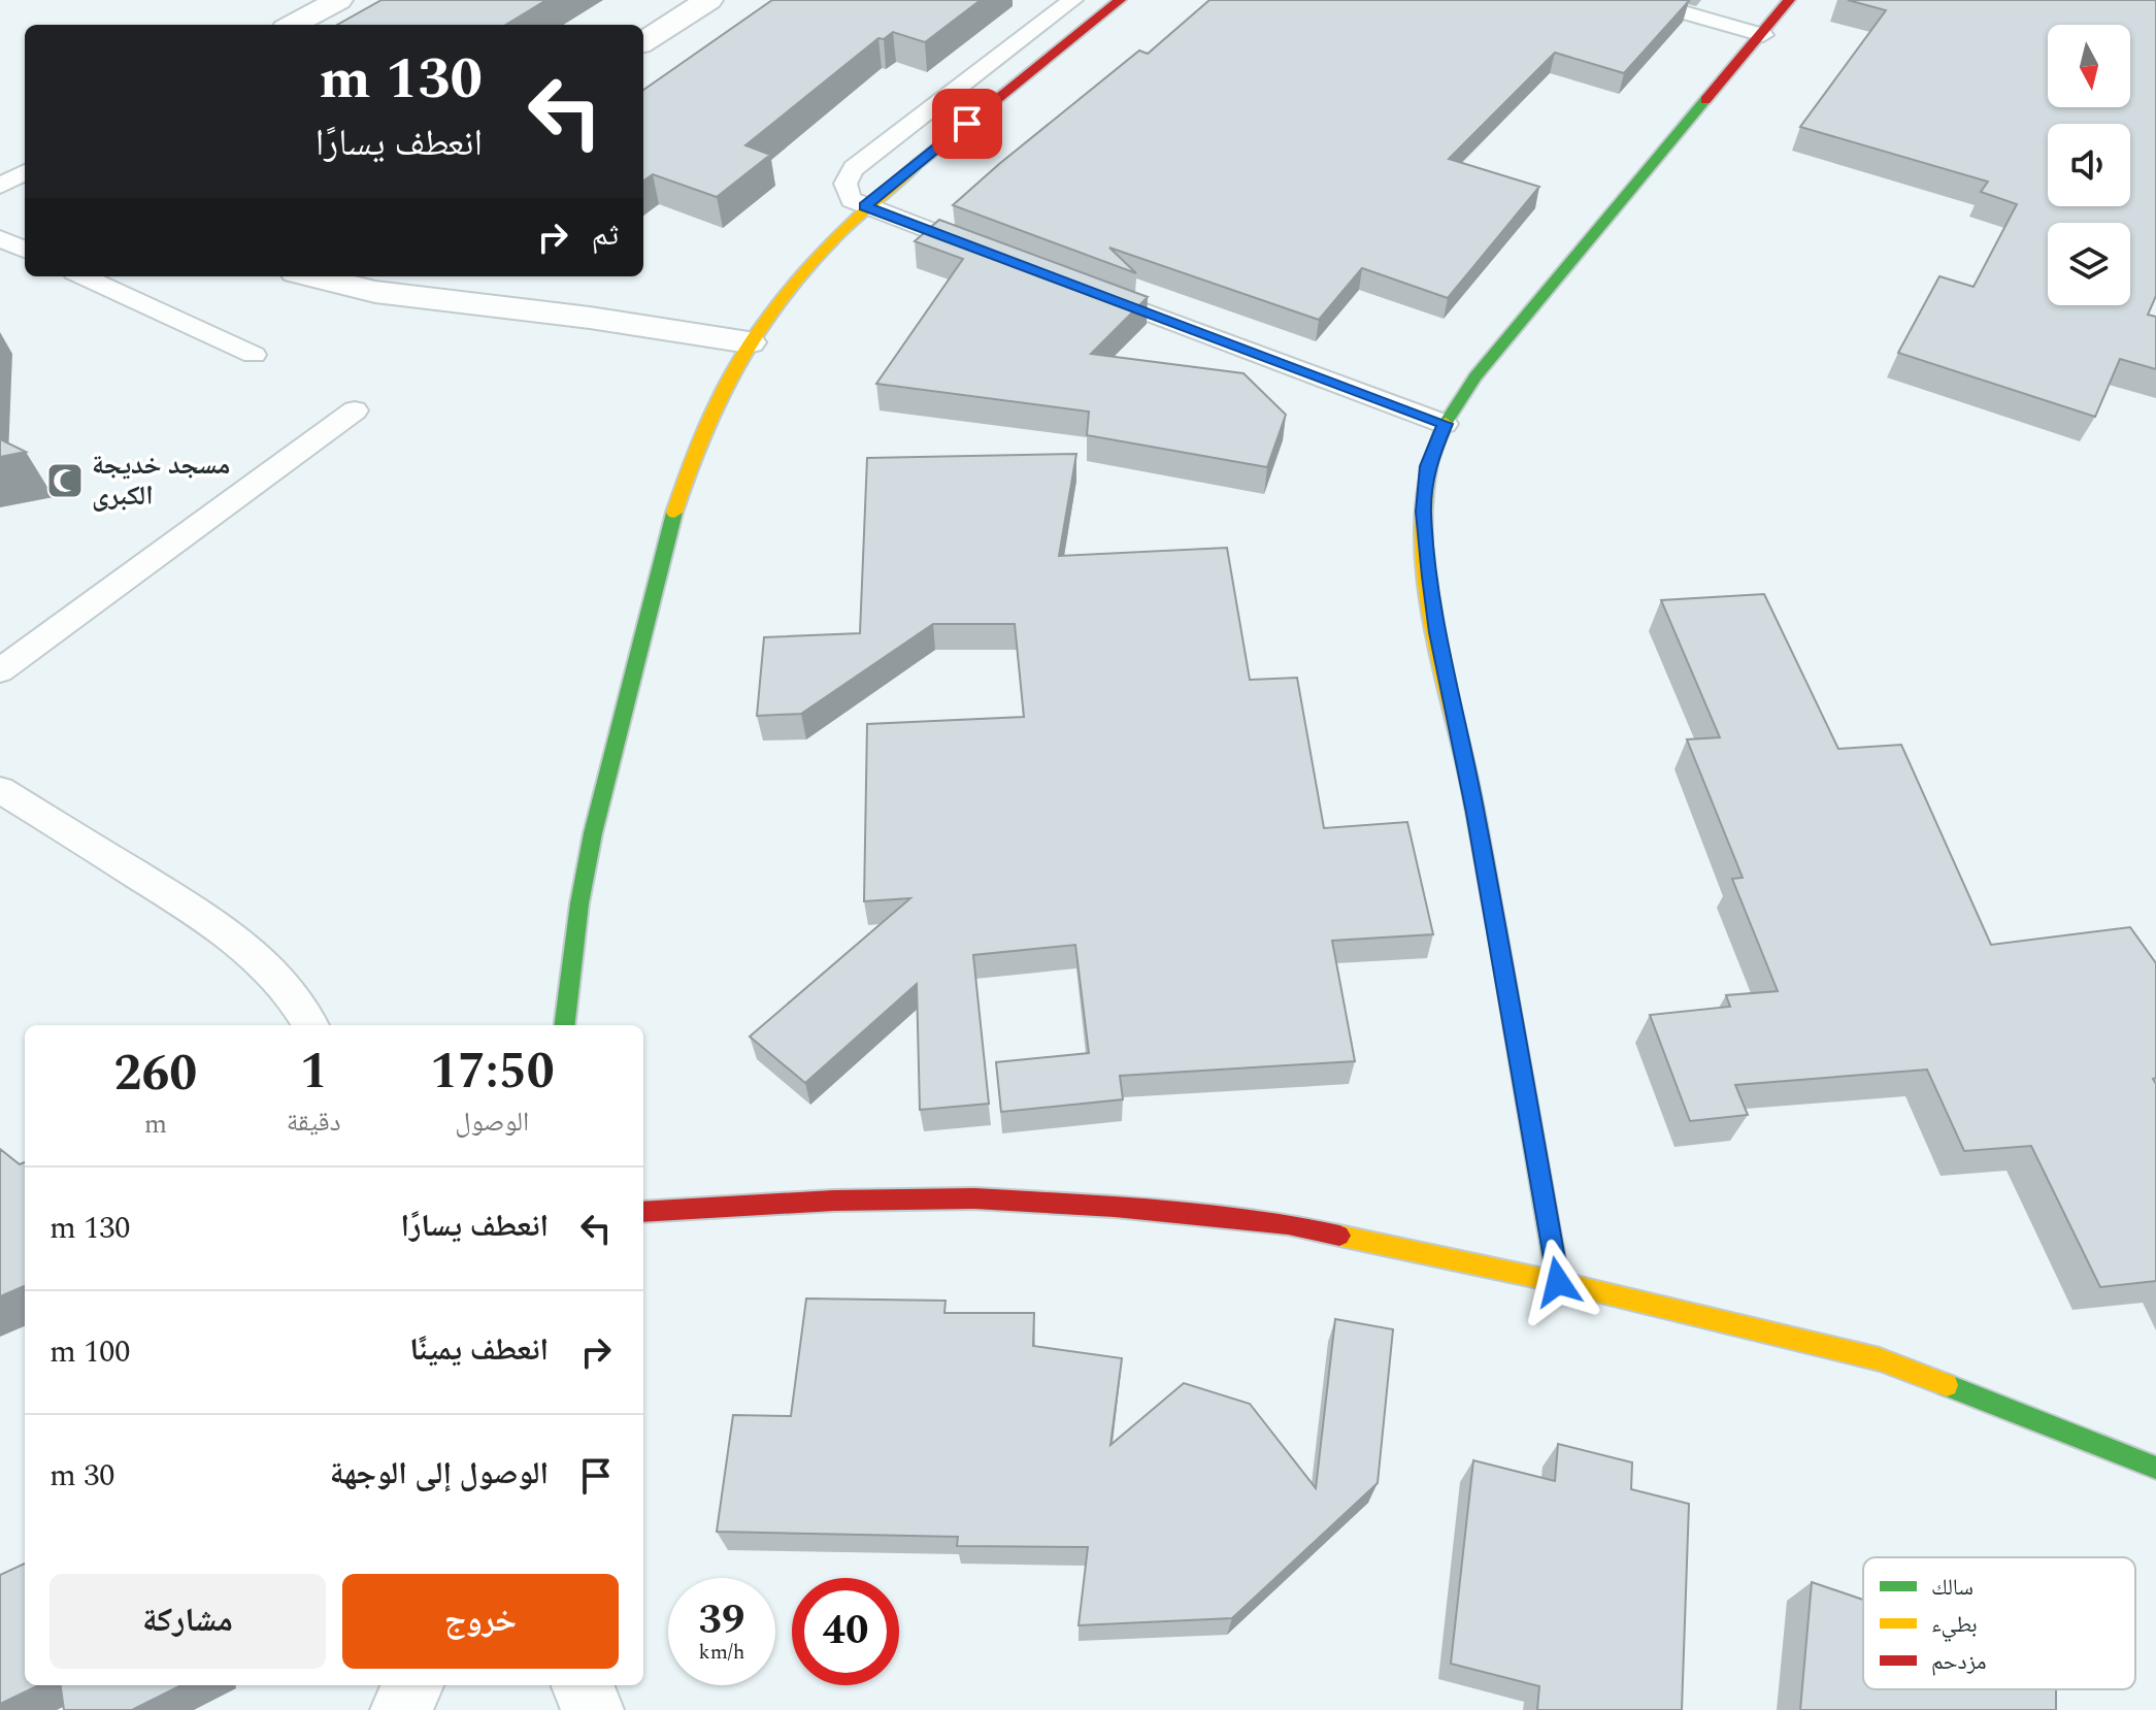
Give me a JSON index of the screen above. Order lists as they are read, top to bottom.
{
  "places": {
    "mosque": ["مسجد خديجة الكبرى"]
  },
  "legend": ["سالك", "بطيء", "مزدحم"],
  "north": "bottom",
  "page": {
    "turn": ["130 m", "انعطف يسارًا"],
    "then": "ثم",
    "eta": [
      "17:50",
      "الوصول",
      "1",
      "دقيقة",
      "260",
      "m"
    ],
    "list": [
      {
        "name": "انعطف يسارًا",
        "value": "130 m"
      },
      {
        "name": "انعطف يمينًا",
        "value": "100 m"
      },
      {
        "name": "الوصول إلى الوجهة",
        "value": "30 m"
      }
    ],
    "buttons": ["خروج", "مشاركة"],
    "speed": "39 km/h",
    "limit": "40"
  }
}
